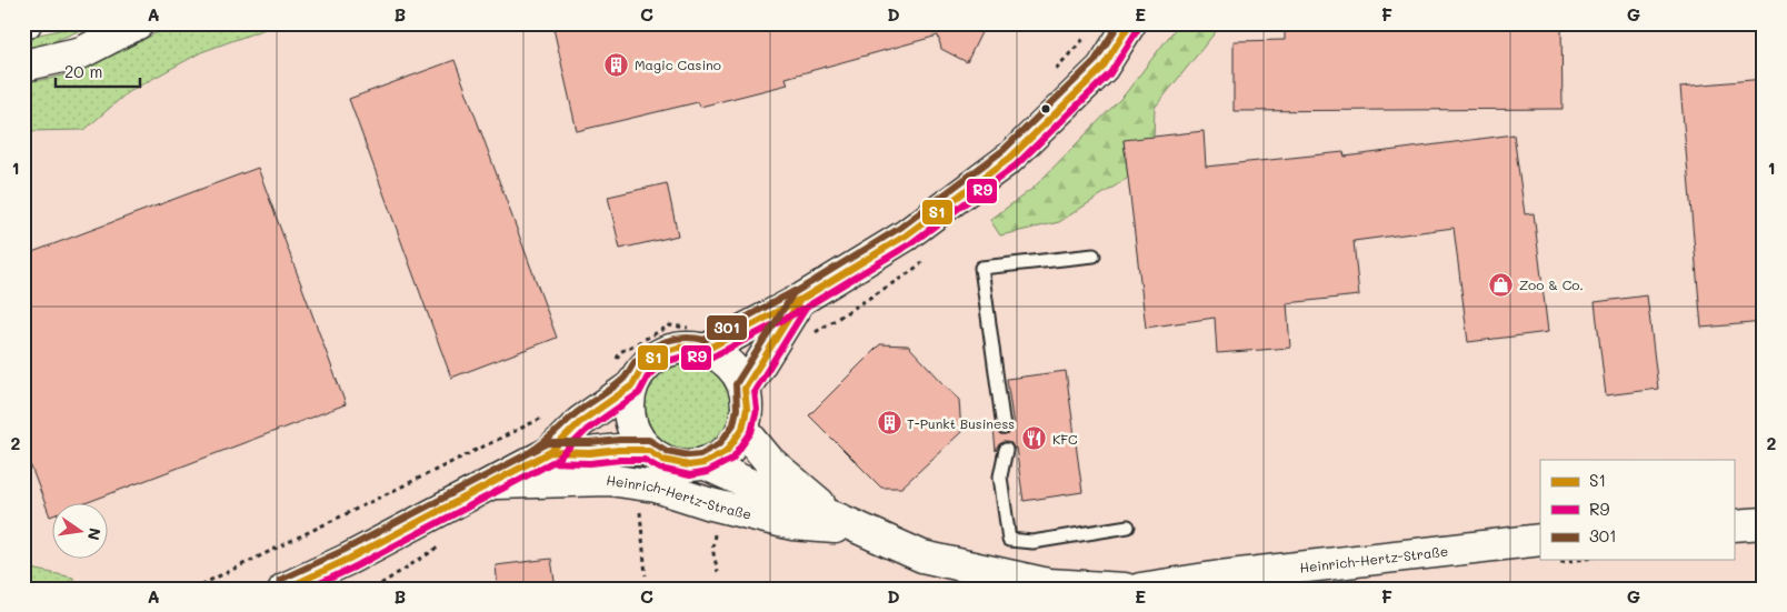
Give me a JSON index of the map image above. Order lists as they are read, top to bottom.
{
  "streets": {
    "street": ["Heinrich-Hertz-Straße"]
  },
  "places": {
    "building": ["Magic Casino", "T-Punkt Business"],
    "shop": ["Zoo & Co."],
    "restaurant": ["KFC"]
  },
  "lines": ["transit line S1", "transit line 301", "transit line R9"],
  "legend": ["S1", "R9", "301"],
  "scale_bar": "20 m",
  "north": "right",
  "grid": {
    "columns": [
      "A",
      "B",
      "C",
      "D",
      "E",
      "F",
      "G"
    ],
    "rows": ["1", "2"]
  }
}
